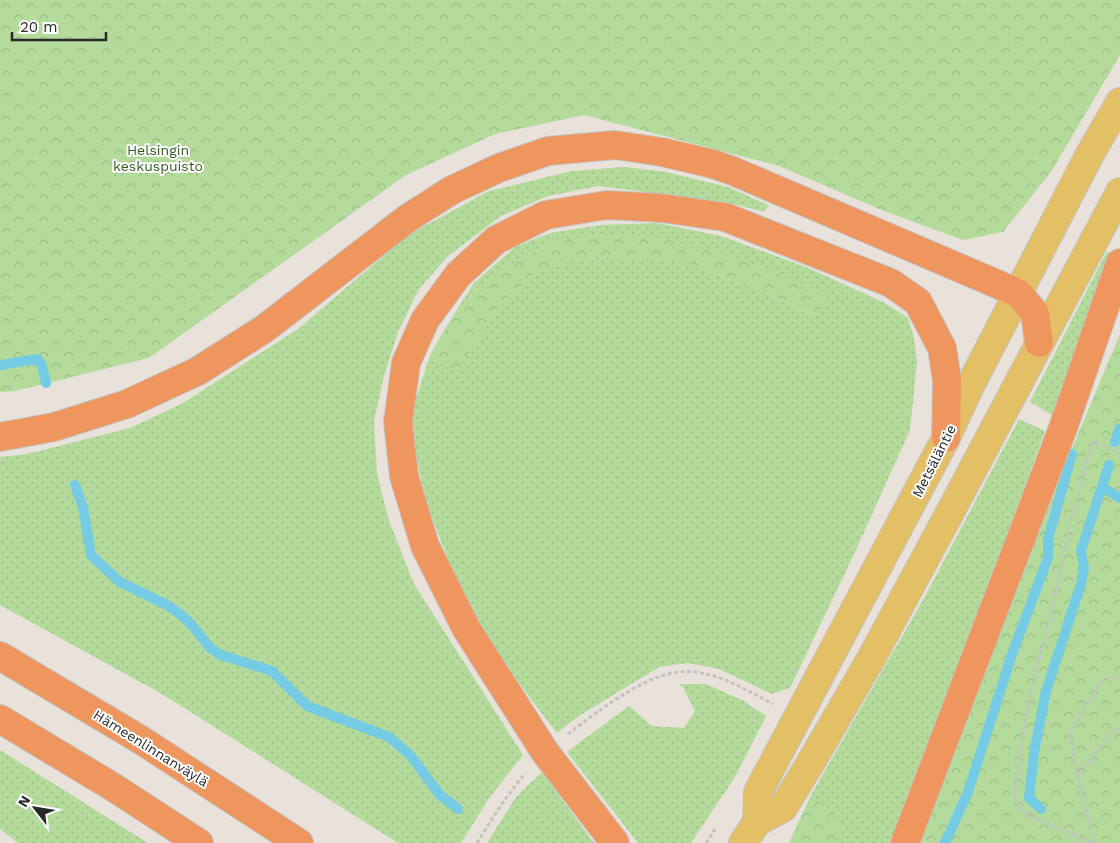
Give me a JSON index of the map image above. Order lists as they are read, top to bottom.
{
  "streets": {
    "highway": ["Hämeenlinnanväylä"],
    "main road": ["Metsäläntie"]
  },
  "parks": ["Helsingin keskuspuisto"],
  "scale_bar": "20 m",
  "north": "top left"
}
